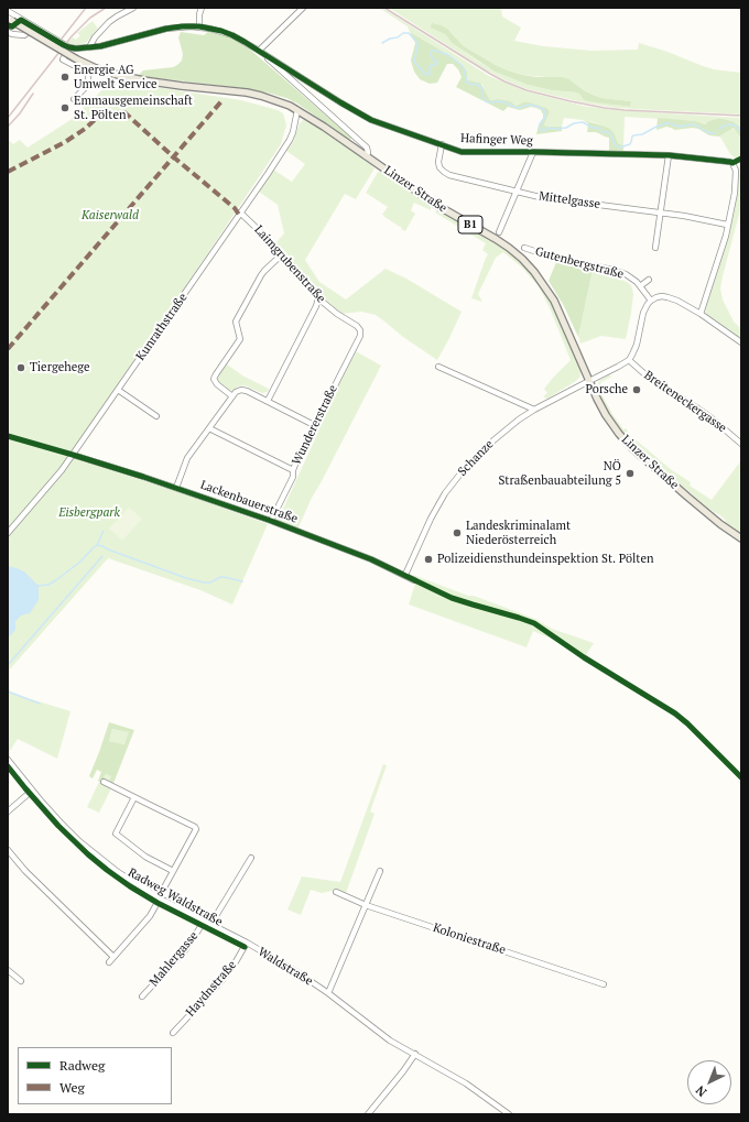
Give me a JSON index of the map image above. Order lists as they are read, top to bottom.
{
  "streets": {
    "main road": ["Linzer Straße", "B1"],
    "street": [
      "Hafinger Weg",
      "Mittelgasse",
      "Gutenbergstraße",
      "Laimgrubenstraße",
      "Kunrathstraße",
      "Breiteneckergasse",
      "Wundererstraße",
      "Schanze",
      "Lackenbauerstraße",
      "Koloniestraße",
      "Mahlergasse",
      "Waldstraße",
      "Haydnstraße"
    ],
    "cycle path": ["Radweg Waldstraße"]
  },
  "crossings": [
    ["Hafinger Weg", "Mittelgasse"],
    ["Linzer Straße", "Kunrathstraße"],
    ["Linzer Straße", "Schanze"],
    ["Laimgrubenstraße", "Kunrathstraße"],
    ["Laimgrubenstraße", "Wundererstraße"],
    ["Kunrathstraße", "Lackenbauerstraße"],
    ["Wundererstraße", "Lackenbauerstraße"],
    ["Schanze", "Lackenbauerstraße"],
    ["Mahlergasse", "Waldstraße"],
    ["Waldstraße", "Haydnstraße"]
  ],
  "parks": ["Kaiserwald", "Eisbergpark"],
  "places": [
    "Energie AG Umwelt Service",
    "Emmausgemeinschaft St. Pölten",
    "Tiergehege",
    "Porsche",
    "NÖ Straßenbauabteilung 5",
    "Landeskriminalamt Niederösterreich",
    "Polizeidiensthundeinspektion St. Pölten"
  ],
  "legend": ["Radweg", "Weg"],
  "north": "bottom left"
}
